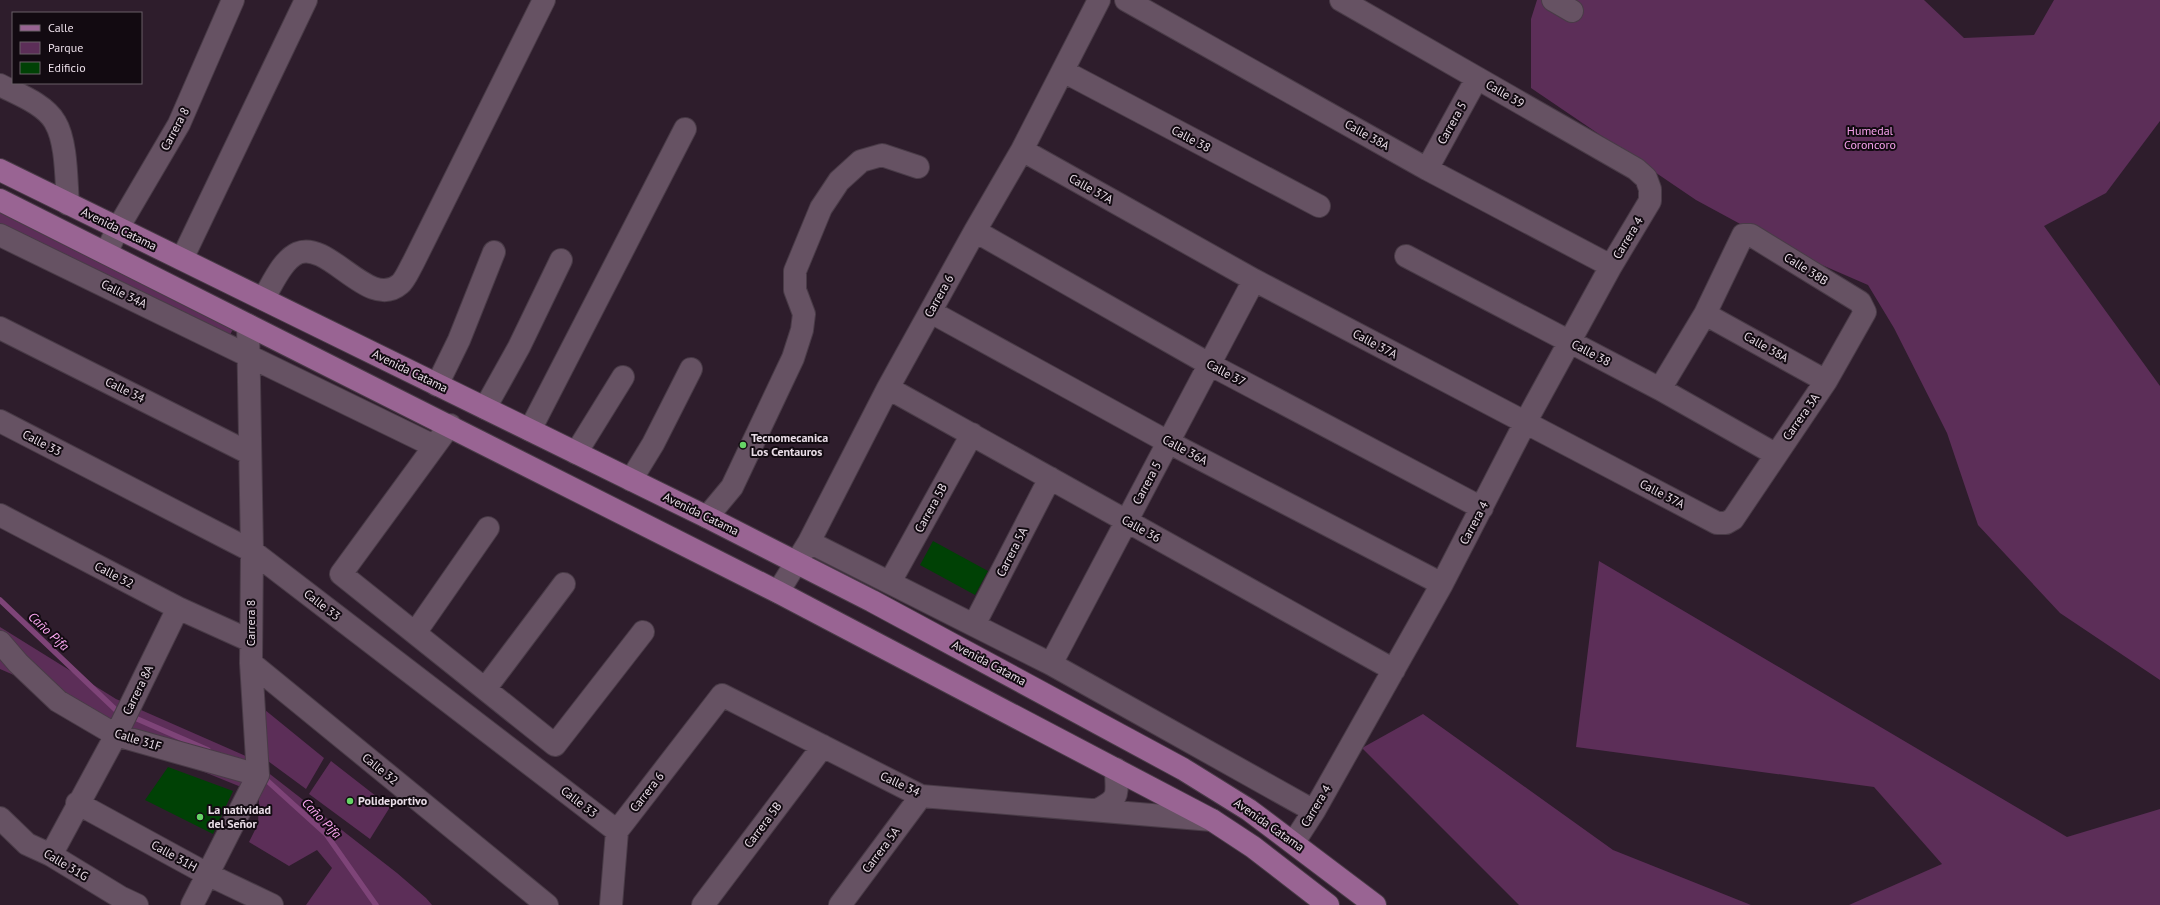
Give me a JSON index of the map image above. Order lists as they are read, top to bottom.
{
  "streets": {
    "main road": ["Avenida Catama"],
    "street": [
      "Calle 39",
      "Carrera 5",
      "Carrera 8",
      "Calle 38A",
      "Calle 38",
      "Calle 37A",
      "Carrera 4",
      "Calle 38B",
      "Calle 34A",
      "Carrera 6",
      "Calle 37",
      "Calle 34",
      "Carrera 3A",
      "Calle 33",
      "Calle 36A",
      "Carrera 5B",
      "Calle 36",
      "Carrera 5A",
      "Calle 32",
      "Carrera 8A",
      "Calle 31F",
      "Calle 31H",
      "Calle 31G"
    ]
  },
  "crossings": [
    ["Calle 39", "Carrera 5"],
    ["Calle 39", "Carrera 4"],
    ["Carrera 5", "Calle 38A"],
    ["Carrera 5", "Calle 37A"],
    ["Carrera 5", "Calle 37"],
    ["Carrera 5", "Calle 36A"],
    ["Carrera 5", "Calle 36"],
    ["Carrera 8", "Avenida Catama"],
    ["Carrera 8", "Calle 34A"],
    ["Carrera 8", "Calle 34"],
    ["Carrera 8", "Calle 33"],
    ["Carrera 8", "Calle 32"],
    ["Carrera 8", "Calle 31F"],
    ["Carrera 8", "Calle 31H"],
    ["Calle 38A", "Carrera 4"],
    ["Calle 38A", "Calle 38B"],
    ["Calle 38A", "Carrera 3A"],
    ["Calle 38", "Carrera 4"],
    ["Calle 38", "Carrera 6"],
    ["Calle 38", "Carrera 3A"],
    ["Calle 37A", "Carrera 4"],
    ["Calle 37A", "Carrera 6"],
    ["Calle 37A", "Carrera 3A"],
    ["Avenida Catama", "Carrera 4"],
    ["Avenida Catama", "Carrera 6"],
    ["Carrera 4", "Calle 37"],
    ["Carrera 4", "Calle 36A"],
    ["Carrera 4", "Calle 36"],
    ["Calle 38B", "Carrera 3A"],
    ["Carrera 6", "Calle 37"],
    ["Carrera 6", "Calle 34"],
    ["Carrera 6", "Calle 33"],
    ["Carrera 6", "Calle 36A"],
    ["Carrera 6", "Calle 36"],
    ["Calle 34", "Carrera 5B"],
    ["Calle 34", "Carrera 5A"],
    ["Carrera 5B", "Calle 36"],
    ["Calle 36", "Carrera 5A"],
    ["Calle 32", "Carrera 8A"],
    ["Carrera 8A", "Calle 31F"],
    ["Carrera 8A", "Calle 31H"],
    ["Carrera 8A", "Calle 31G"]
  ],
  "water": ["Caño Pifa"],
  "parks": ["Humedal Coroncoro"],
  "places": ["Tecnomecanica Los Centauros", "Polideportivo", "La natividad del Señor"],
  "legend": ["Calle", "Parque", "Edificio"]
}
